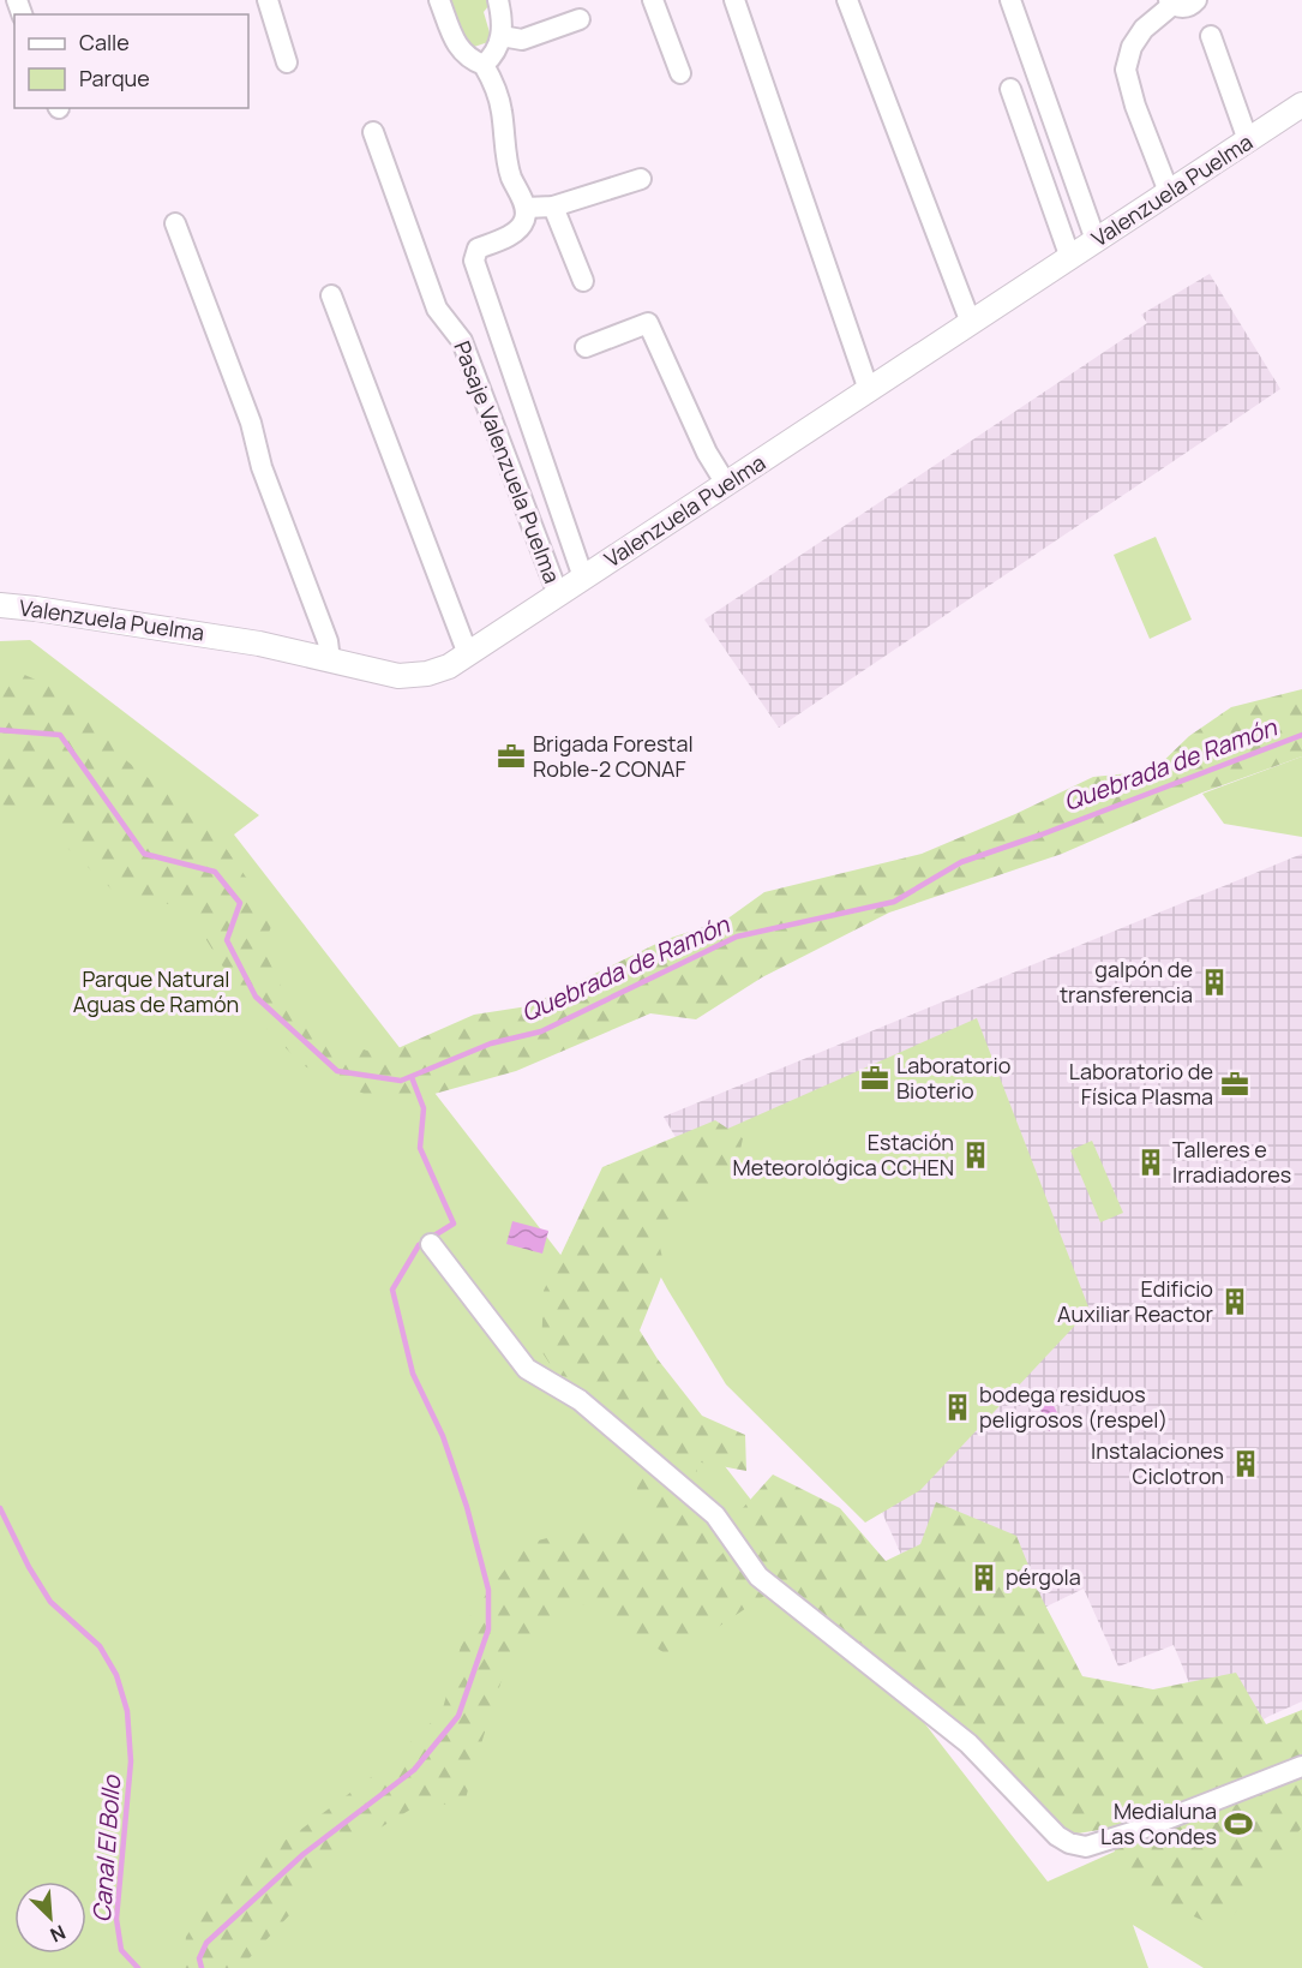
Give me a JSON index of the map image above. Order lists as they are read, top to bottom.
{
  "streets": {
    "street": ["Valenzuela Puelma", "Pasaje Valenzuela Puelma"]
  },
  "crossings": [
    ["Valenzuela Puelma", "Pasaje Valenzuela Puelma"]
  ],
  "water": ["Quebrada de Ramón", "Canal El Bollo"],
  "parks": ["Parque Natural Aguas de Ramón"],
  "places": {
    "office": ["Brigada Forestal Roble-2 CONAF", "Laboratorio Bioterio", "Laboratorio de Física Plasma"],
    "building": [
      "galpón de transferencia",
      "Estación Meteorológica CCHEN",
      "Talleres e Irradiadores",
      "Edificio Auxiliar Reactor",
      "bodega residuos peligrosos (respel)",
      "Instalaciones Ciclotron",
      "pérgola"
    ],
    "sports": ["Medialuna Las Condes"]
  },
  "legend": ["Calle", "Parque"],
  "north": "bottom right"
}
